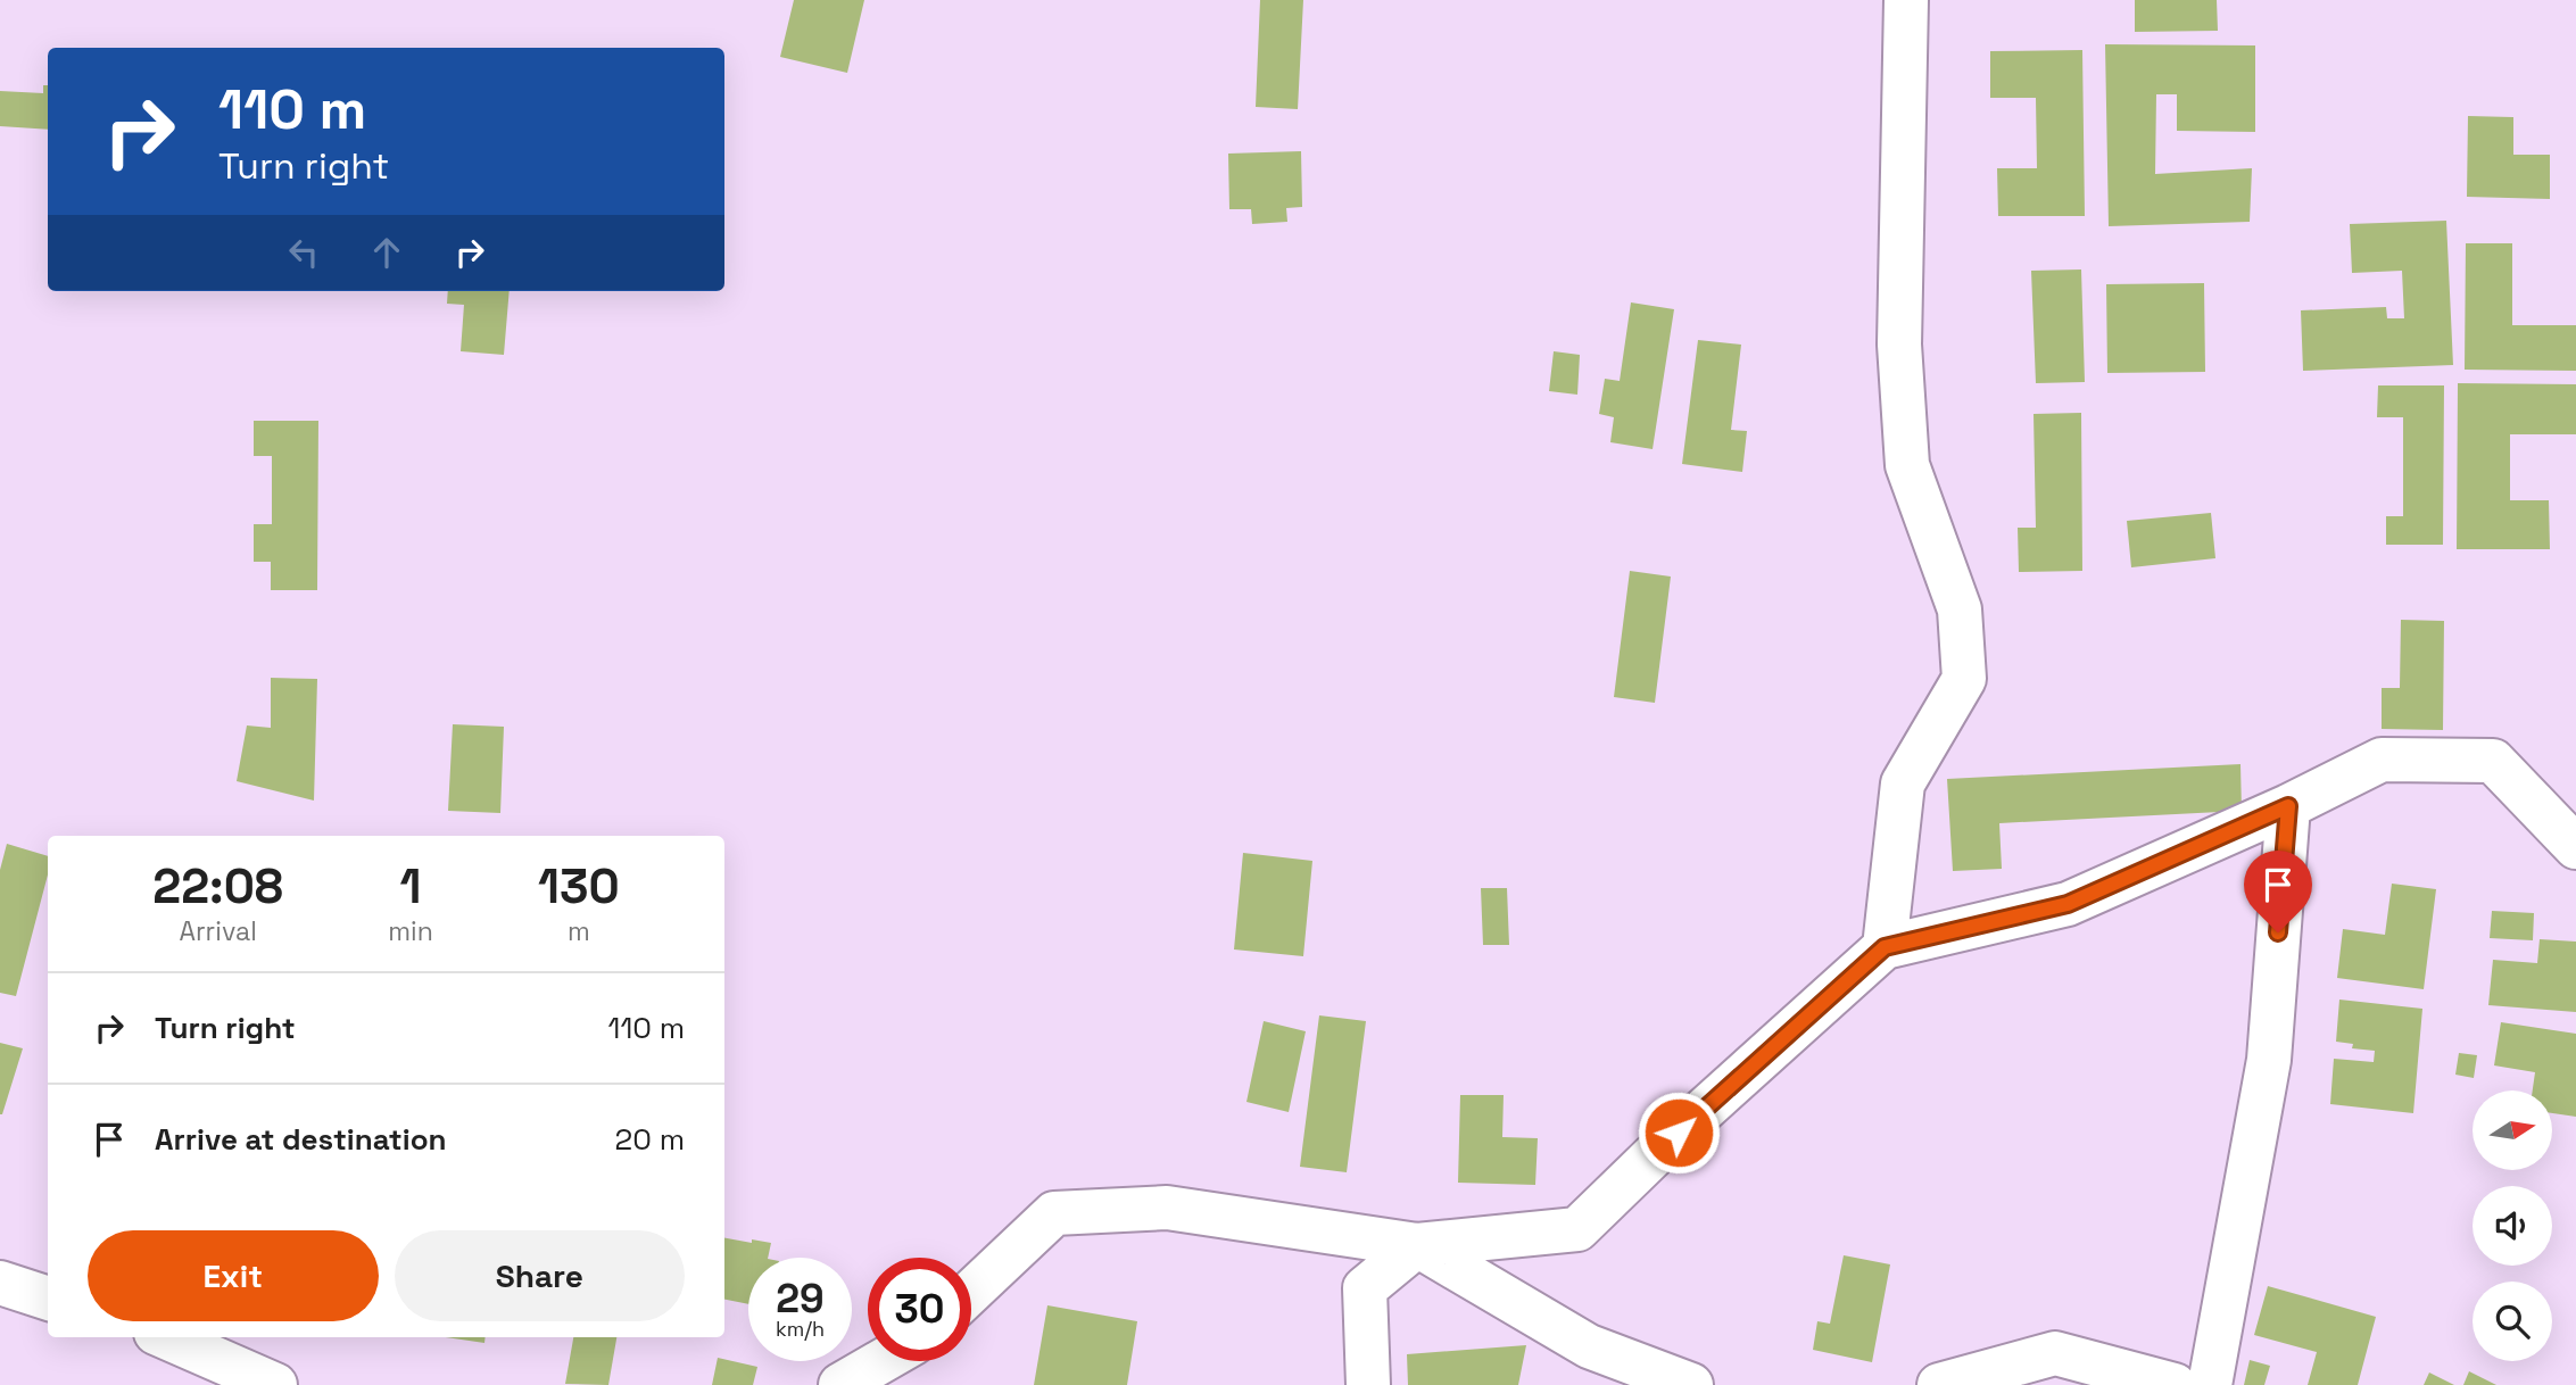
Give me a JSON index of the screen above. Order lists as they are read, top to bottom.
{
  "north": "right",
  "page": {
    "turn": ["110 m", "Turn right"],
    "eta": [
      "22:08",
      "Arrival",
      "1",
      "min",
      "130",
      "m"
    ],
    "list": [
      {
        "name": "Turn right",
        "value": "110 m"
      },
      {
        "name": "Arrive at destination",
        "value": "20 m"
      }
    ],
    "buttons": ["Exit", "Share"],
    "speed": "29 km/h",
    "limit": "30"
  }
}
